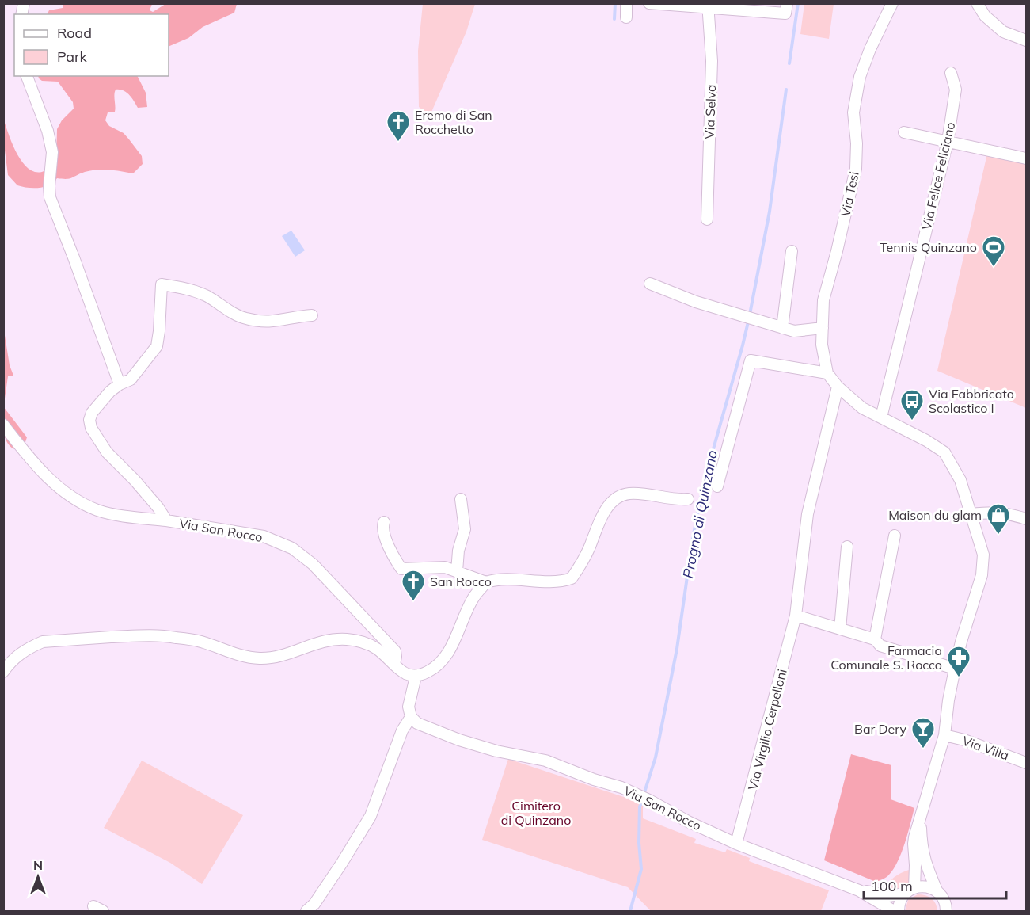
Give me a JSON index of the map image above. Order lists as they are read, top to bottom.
{
  "streets": {
    "street": [
      "Via Selva",
      "Via Felice Feliciano",
      "Via Tesi",
      "Via San Rocco",
      "Via Virgilio Cerpelloni",
      "Via Villa"
    ]
  },
  "crossings": [
    ["Via Felice Feliciano", "Via Tesi"],
    ["Via Tesi", "Via San Rocco"],
    ["Via Tesi", "Via Virgilio Cerpelloni"],
    ["Via Tesi", "Via Villa"],
    ["Via San Rocco", "Via Virgilio Cerpelloni"]
  ],
  "water": ["Progno di Quinzano"],
  "parks": ["Cimitero di Quinzano"],
  "places": {
    "church": ["Eremo di San Rocchetto", "San Rocco"],
    "sports": ["Tennis Quinzano"],
    "bus stop": ["Via Fabbricato Scolastico I"],
    "shop": ["Maison du glam"],
    "pharmacy": ["Farmacia Comunale S. Rocco"],
    "bar": ["Bar Dery"]
  },
  "legend": ["Road", "Park"],
  "scale_bar": "100 m",
  "north": "top"
}
